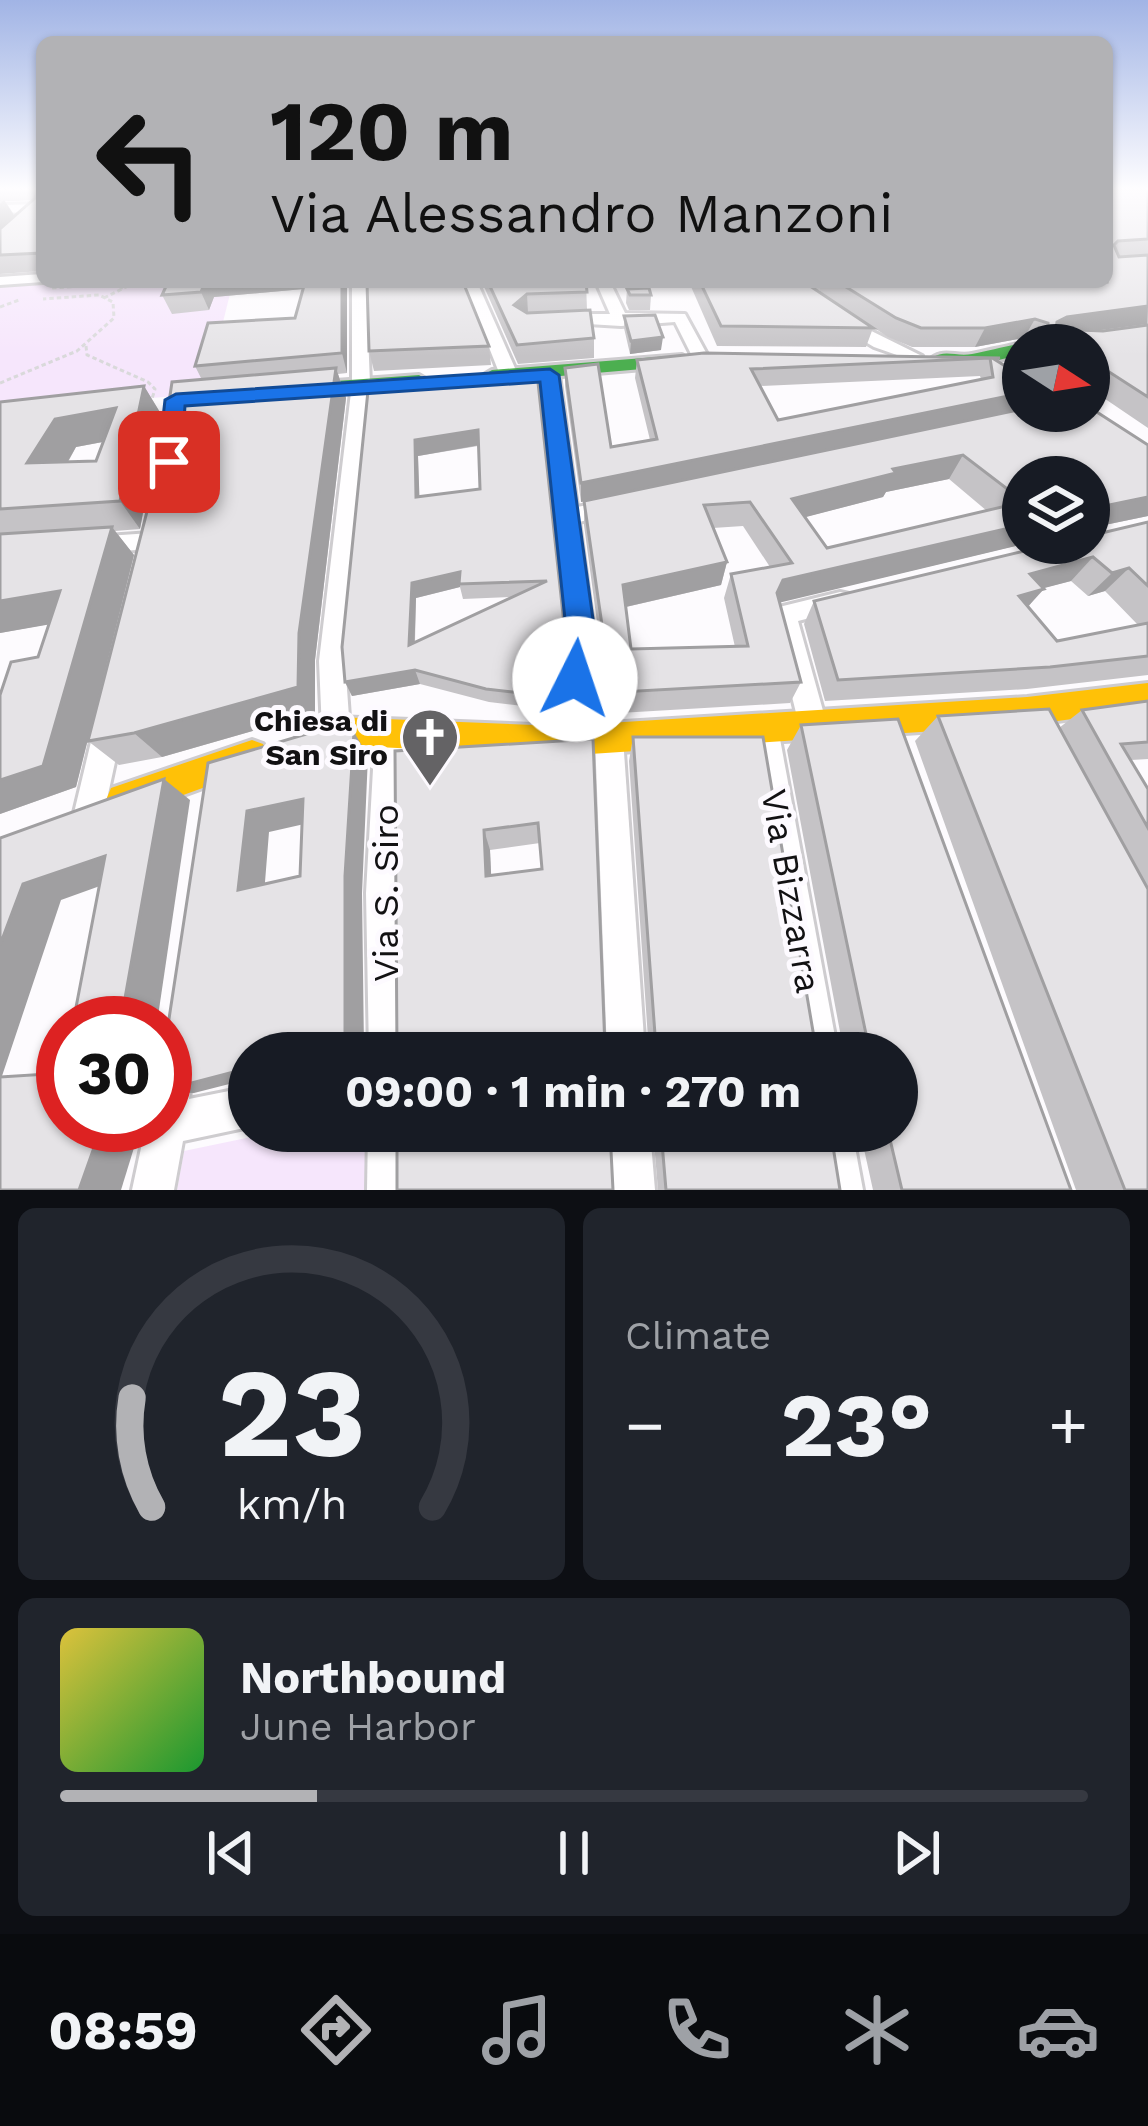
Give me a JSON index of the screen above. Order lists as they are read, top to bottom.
{
  "streets": {
    "street": ["Via Bizzarra", "Via S. Siro"]
  },
  "places": {
    "church": ["Chiesa di San Siro"]
  },
  "north": "right",
  "page": {
    "turn": ["120 m", "Via Alessandro Manzoni"],
    "limit": "30",
    "trip": "09:00 · 1 min · 270 m",
    "tile": "Climate",
    "heat": ["−", "23°", "+"],
    "song": ["Northbound", "June Harbor"],
    "tabs": "08:59",
    "gauge": ["23", "km/h"]
  }
}
